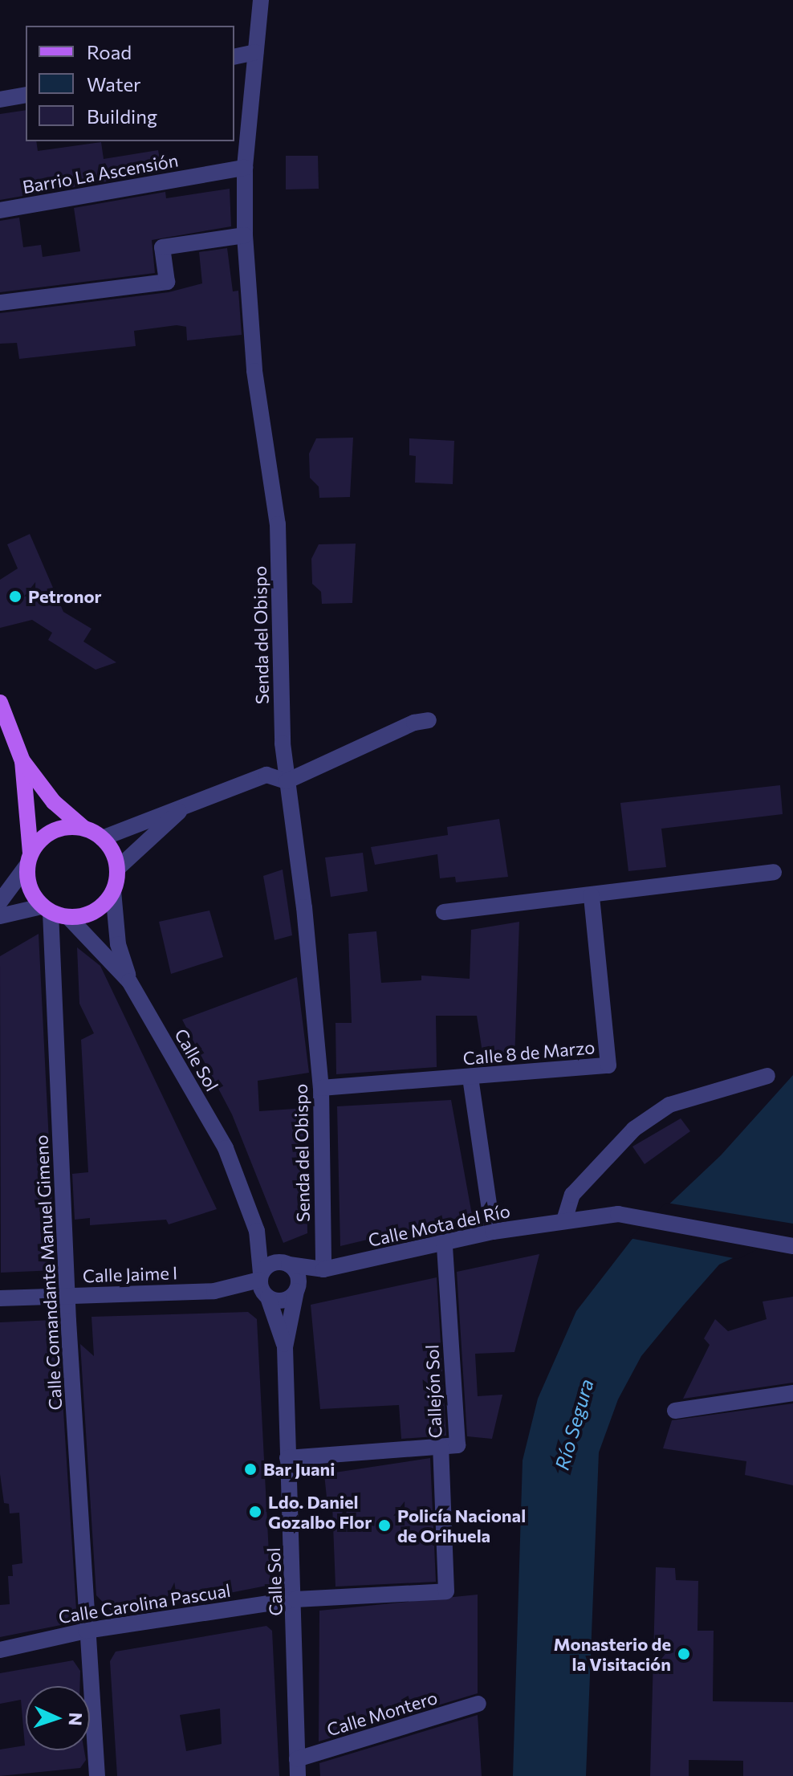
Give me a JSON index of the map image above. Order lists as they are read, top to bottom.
{
  "streets": {
    "street": [
      "Barrio La Ascensión",
      "Senda del Obispo",
      "Calle 8 de Marzo",
      "Calle Sol",
      "Calle Mota del Río",
      "Calle Comandante Manuel Gimeno",
      "Calle Jaime I",
      "Callejón Sol",
      "Calle Carolina Pascual",
      "Calle Montero"
    ]
  },
  "crossings": [
    ["Barrio La Ascensión", "Senda del Obispo"],
    ["Senda del Obispo", "Calle 8 de Marzo"],
    ["Senda del Obispo", "Calle Mota del Río"],
    ["Calle Sol", "Calle Mota del Río"],
    ["Calle Sol", "Calle Jaime I"],
    ["Calle Sol", "Callejón Sol"],
    ["Calle Sol", "Calle Carolina Pascual"],
    ["Calle Sol", "Calle Montero"],
    ["Calle Mota del Río", "Calle Jaime I"],
    ["Calle Mota del Río", "Callejón Sol"],
    ["Calle Comandante Manuel Gimeno", "Calle Jaime I"],
    ["Calle Comandante Manuel Gimeno", "Calle Carolina Pascual"],
    ["Callejón Sol", "Calle Carolina Pascual"]
  ],
  "water": ["Río Segura"],
  "places": [
    "Petronor",
    "Bar Juani",
    "Ldo. Daniel Gozalbo Flor",
    "Policía Nacional de Orihuela",
    "Monasterio de la Visitación"
  ],
  "legend": ["Road", "Water", "Building"],
  "north": "right"
}
